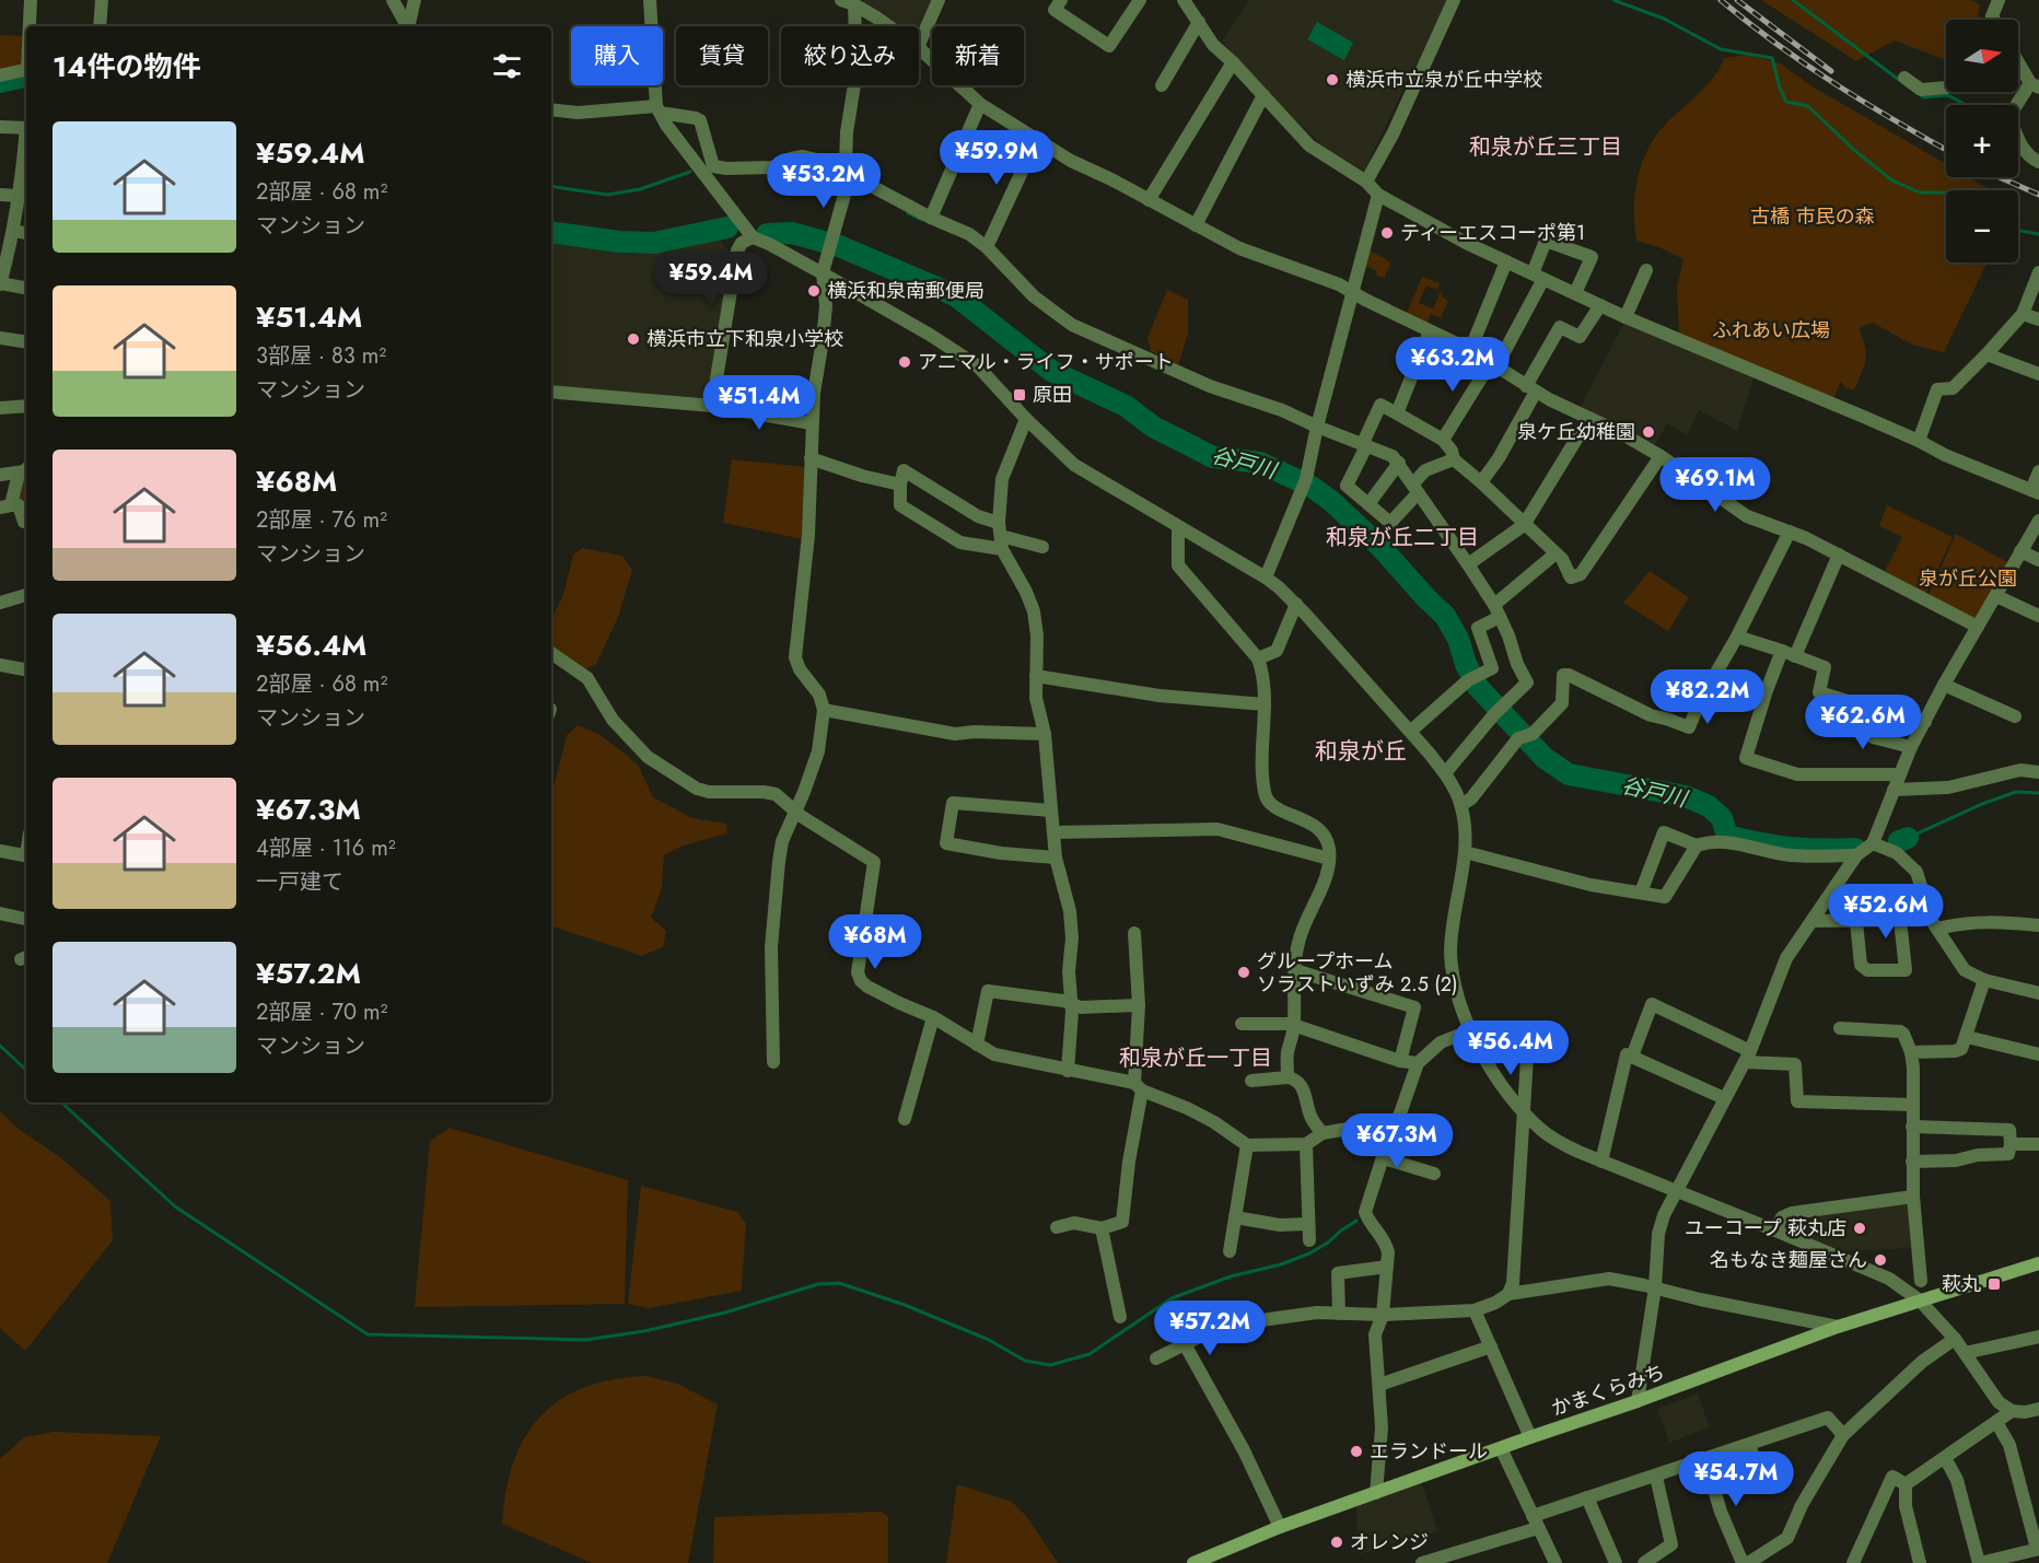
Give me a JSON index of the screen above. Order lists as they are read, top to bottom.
{
  "streets": {
    "main road": ["かまくらみち"]
  },
  "districts": [
    "和泉が丘三丁目",
    "和泉が丘二丁目",
    "和泉が丘",
    "和泉が丘一丁目"
  ],
  "water": ["谷戸川"],
  "parks": ["古橋 市民の森", "ふれあい広場", "泉が丘公園"],
  "places": {
    "other": [
      "横浜市立泉が丘中学校",
      "ティーエスコーポ第1",
      "横浜和泉南郵便局",
      "横浜市立下和泉小学校",
      "アニマル・ライフ・サポート",
      "泉ケ丘幼稚園",
      "グループホーム ソラストいずみ 2.5 (2)",
      "ユーコープ 萩丸店",
      "名もなき麺屋さん",
      "エランドール",
      "オレンジ"
    ],
    "transit": ["原田", "萩丸"]
  },
  "north": "right",
  "page": {
    "map_buttons": ["+", "−"],
    "chip": [
      "購入",
      "賃貸",
      "絞り込み",
      "新着"
    ],
    "heading": "14件の物件",
    "list": [
      {
        "name": "¥59.4M",
        "note": "2部屋 · 68 m² · マンション"
      },
      {
        "name": "¥51.4M",
        "note": "3部屋 · 83 m² · マンション"
      },
      {
        "name": "¥68M",
        "note": "2部屋 · 76 m² · マンション"
      },
      {
        "name": "¥56.4M",
        "note": "2部屋 · 68 m² · マンション"
      },
      {
        "name": "¥67.3M",
        "note": "4部屋 · 116 m² · 一戸建て"
      },
      {
        "name": "¥57.2M",
        "note": "2部屋 · 70 m² · マンション"
      }
    ],
    "price": [
      "¥59.9M",
      "¥53.2M",
      "¥59.4M",
      "¥63.2M",
      "¥51.4M",
      "¥69.1M",
      "¥82.2M",
      "¥62.6M",
      "¥52.6M",
      "¥68M",
      "¥56.4M",
      "¥67.3M",
      "¥57.2M",
      "¥54.7M"
    ]
  }
}
